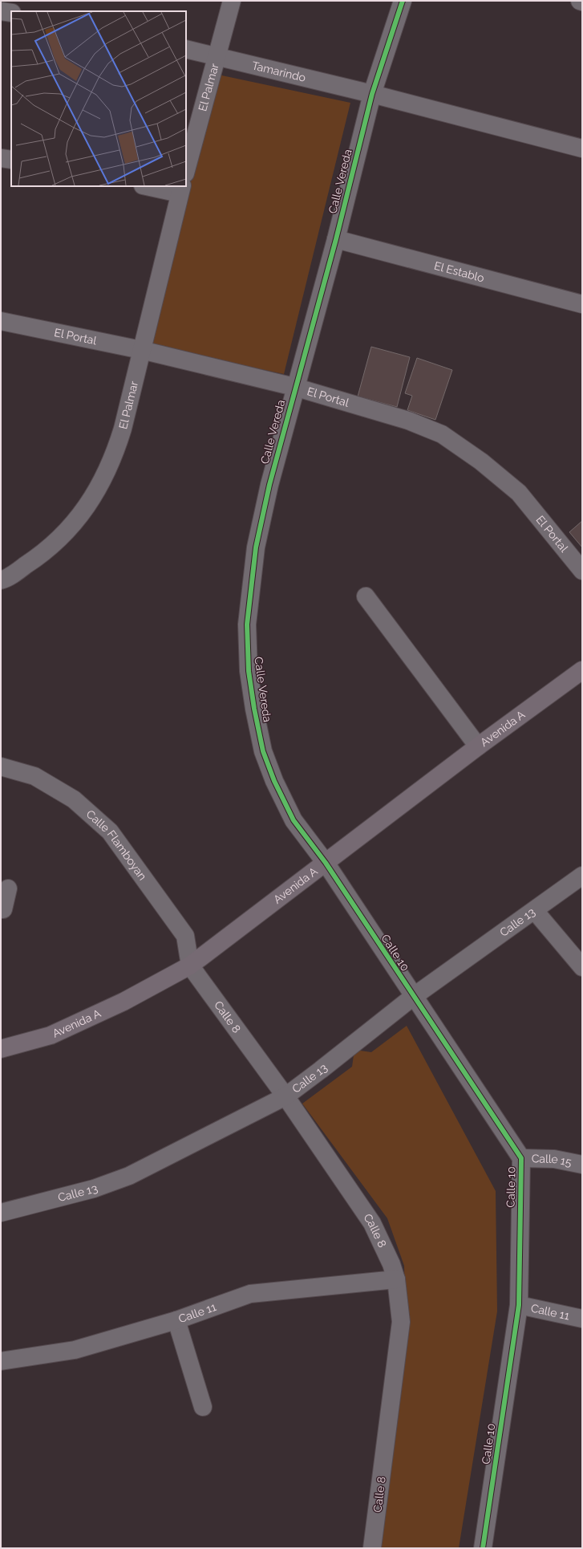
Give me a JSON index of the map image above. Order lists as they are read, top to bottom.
{
  "streets": {
    "main road": ["Avenida A"],
    "street": [
      "Tamarindo",
      "El Palmar",
      "Calle Vereda",
      "El Establo",
      "El Portal",
      "Calle Flamboyan",
      "Calle 13",
      "Calle 10",
      "Calle 8",
      "Calle 15",
      "Calle 11"
    ]
  },
  "crossings": [
    ["Tamarindo", "El Palmar"],
    ["Tamarindo", "Calle Vereda"],
    ["El Palmar", "El Portal"],
    ["Calle Vereda", "El Establo"],
    ["Calle Vereda", "El Portal"],
    ["Calle Vereda", "Avenida A"],
    ["Calle Vereda", "Calle 10"],
    ["Avenida A", "Calle Flamboyan"],
    ["Avenida A", "Calle 10"],
    ["Avenida A", "Calle 8"],
    ["Calle Flamboyan", "Calle 8"],
    ["Calle 13", "Calle 10"],
    ["Calle 13", "Calle 8"],
    ["Calle 10", "Calle 15"],
    ["Calle 10", "Calle 11"],
    ["Calle 8", "Calle 11"]
  ]
}
